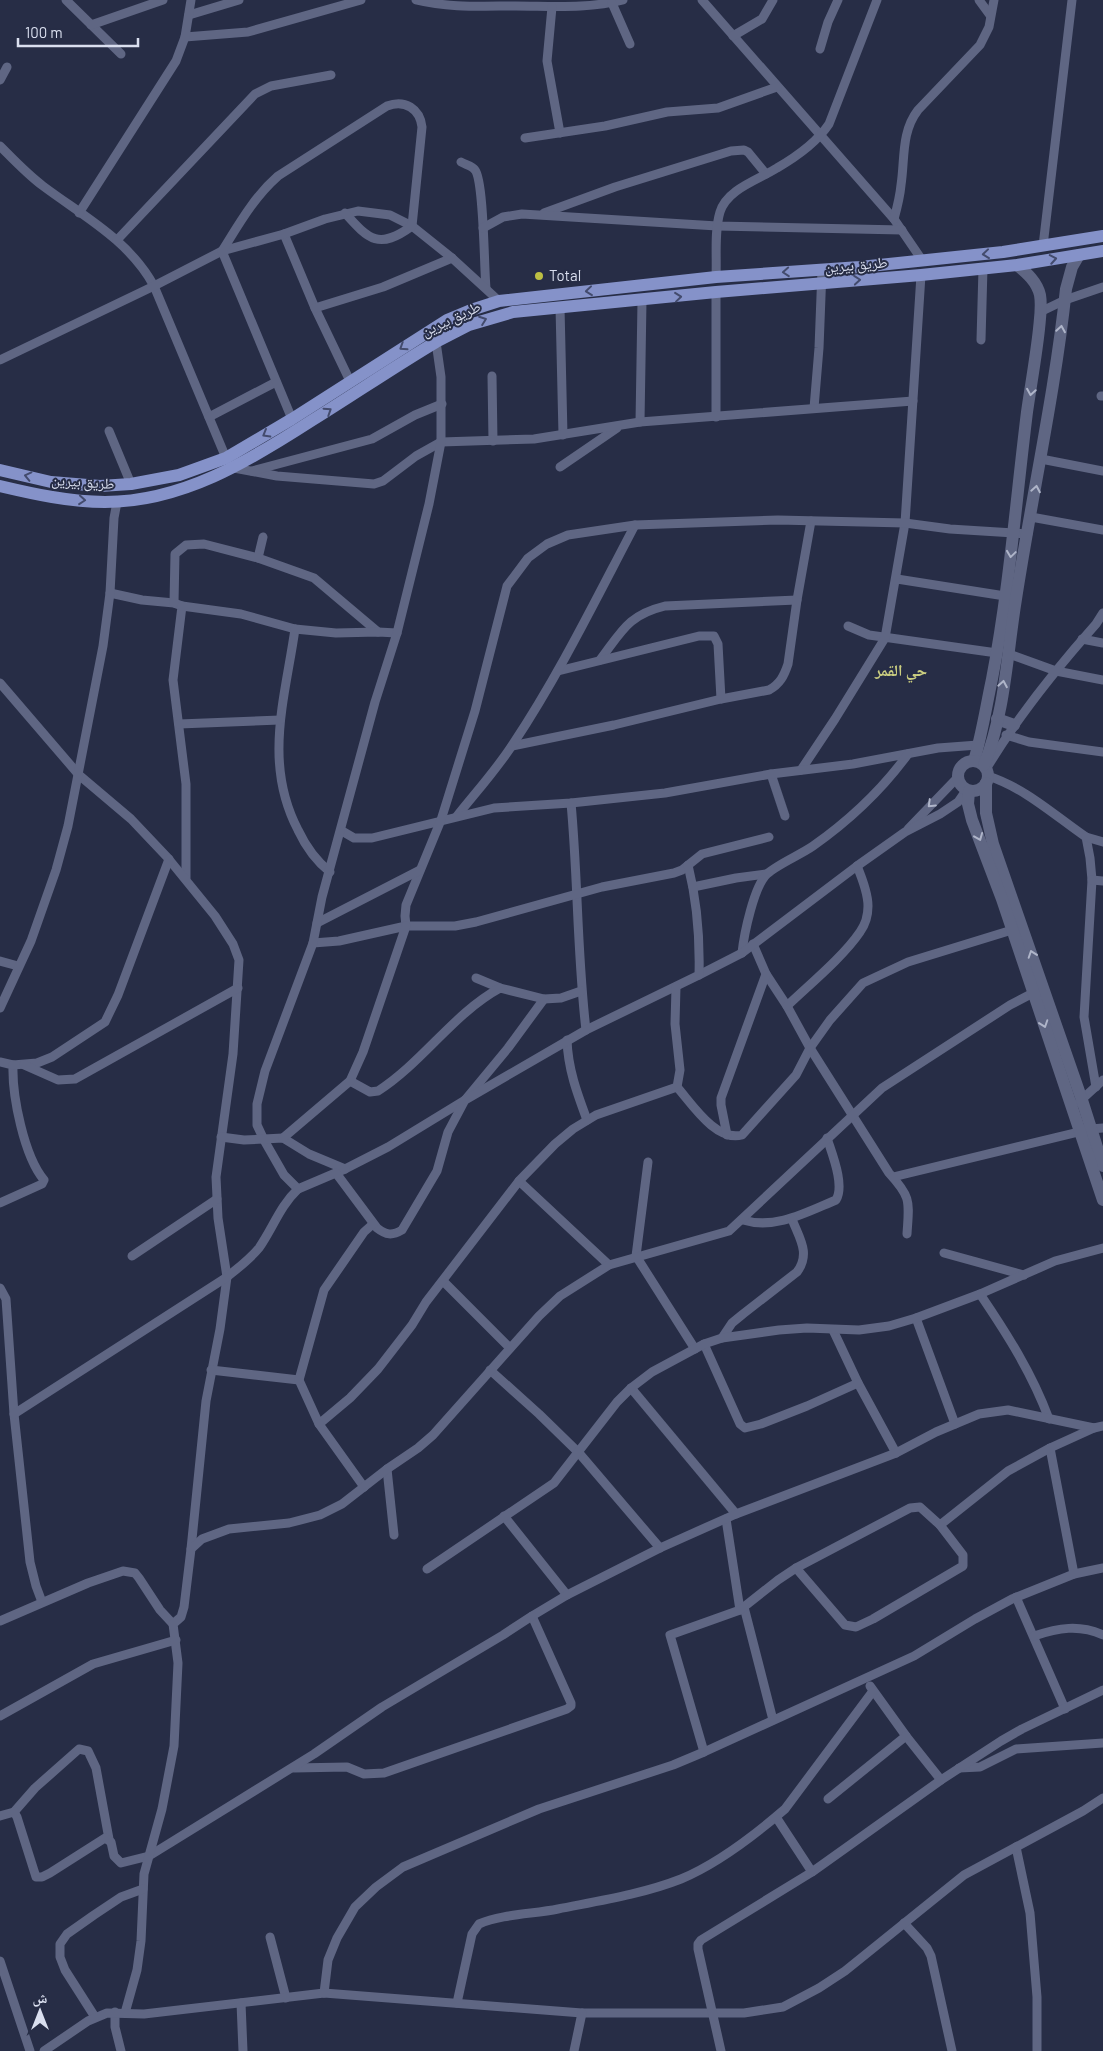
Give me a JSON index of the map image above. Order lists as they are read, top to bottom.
{
  "streets": {
    "main road": ["طريق بيرين"]
  },
  "districts": ["حي القمر"],
  "places": ["Total"],
  "scale_bar": "100 m",
  "north": "top"
}
